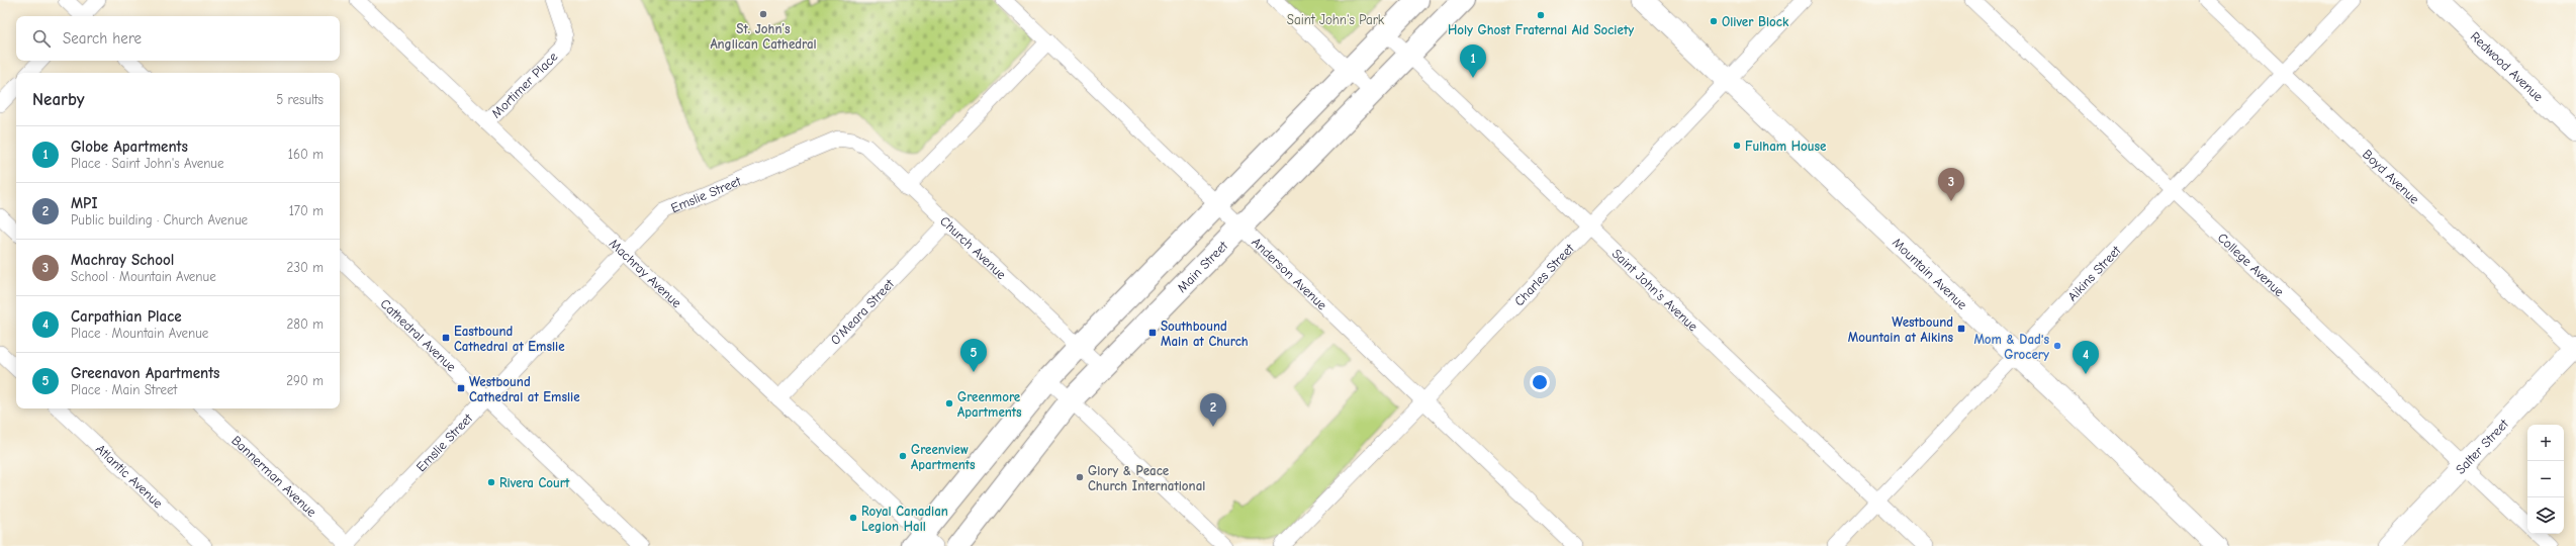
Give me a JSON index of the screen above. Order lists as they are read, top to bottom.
{
  "streets": {
    "main road": [
      "Redwood Avenue",
      "Main Street",
      "Mountain Avenue",
      "Salter Street"
    ],
    "street": [
      "Mortimer Place",
      "Boyd Avenue",
      "Emslie Street",
      "Church Avenue",
      "College Avenue",
      "Machray Avenue",
      "Anderson Avenue",
      "Charles Street",
      "Aikins Street",
      "Saint John's Avenue",
      "O'Meara Street",
      "Cathedral Avenue",
      "Atlantic Avenue",
      "Bannerman Avenue"
    ]
  },
  "crossings": [
    ["Mortimer Place", "Machray Avenue"],
    ["Boyd Avenue", "Aikins Street"],
    ["Boyd Avenue", "Salter Street"],
    ["Emslie Street", "Church Avenue"],
    ["Emslie Street", "Machray Avenue"],
    ["Emslie Street", "Cathedral Avenue"],
    ["Emslie Street", "Bannerman Avenue"],
    ["Church Avenue", "Main Street"],
    ["Church Avenue", "O'Meara Street"],
    ["College Avenue", "Aikins Street"],
    ["College Avenue", "Salter Street"],
    ["Main Street", "Anderson Avenue"],
    ["Main Street", "Saint John's Avenue"],
    ["Machray Avenue", "O'Meara Street"],
    ["Mountain Avenue", "Charles Street"],
    ["Mountain Avenue", "Aikins Street"],
    ["Anderson Avenue", "Charles Street"],
    ["Charles Street", "Saint John's Avenue"],
    ["Aikins Street", "Saint John's Avenue"]
  ],
  "parks": ["Saint John's Park"],
  "places": {
    "other": [
      "St. John’s Anglican Cathedral",
      "Holy Ghost Fraternal Aid Society",
      "Oliver Block",
      "Fulham House",
      "Mom & Dad's Grocery",
      "Greenmore Apartments",
      "Greenview Apartments",
      "Glory & Peace Church International",
      "Rivera Court",
      "Royal Canadian Legion Hall"
    ],
    "transit": [
      "Westbound Mountain at Aikins",
      "Southbound Main at Church",
      "Eastbound Cathedral at Emslie",
      "Westbound Cathedral at Emslie"
    ]
  },
  "page": {
    "search": "Search here",
    "pins": [
      "1",
      "3",
      "5",
      "4",
      "2"
    ],
    "heading": ["Nearby", "5 results"],
    "list": [
      {
        "mark": "1",
        "name": "Globe Apartments",
        "note": "Place · Saint John's Avenue",
        "value": "160 m"
      },
      {
        "mark": "2",
        "name": "MPI",
        "note": "Public building · Church Avenue",
        "value": "170 m"
      },
      {
        "mark": "3",
        "name": "Machray School",
        "note": "School · Mountain Avenue",
        "value": "230 m"
      },
      {
        "mark": "4",
        "name": "Carpathian Place",
        "note": "Place · Mountain Avenue",
        "value": "280 m"
      },
      {
        "mark": "5",
        "name": "Greenavon Apartments",
        "note": "Place · Main Street",
        "value": "290 m"
      }
    ],
    "map_buttons": ["+", "−"]
  }
}
